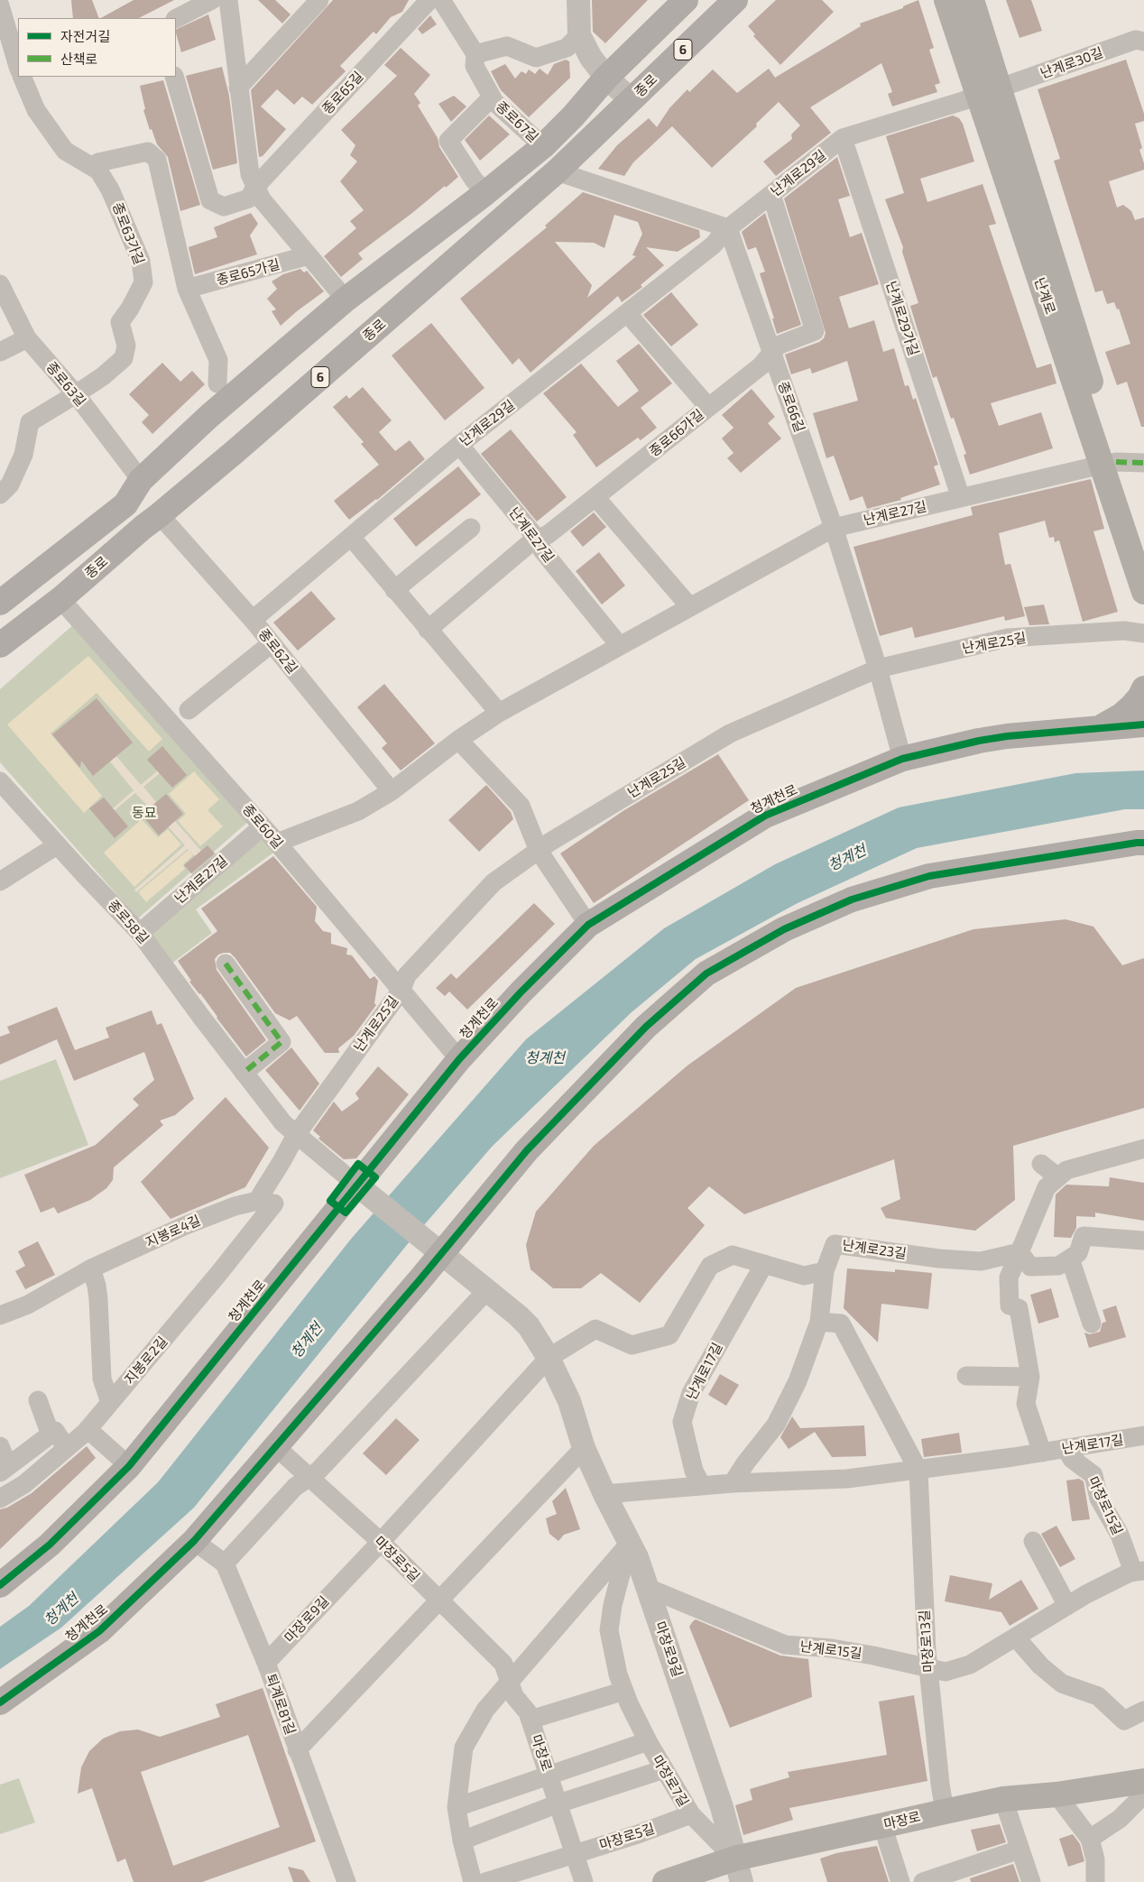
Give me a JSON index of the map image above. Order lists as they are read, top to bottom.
{
  "streets": {
    "main road": [
      "6",
      "종로",
      "난계로",
      "청계천로",
      "마장로"
    ],
    "street": [
      "난계로30길",
      "종로65길",
      "종로67길",
      "난계로29길",
      "종로63가길",
      "종로65가길",
      "난계로29가길",
      "종로63길",
      "종로66길",
      "종로66가길",
      "난계로27길",
      "난계로25길",
      "종로62길",
      "종로60길",
      "종로58길",
      "지봉로4길",
      "난계로23길",
      "지봉로2길",
      "난계로17길",
      "마장로15길",
      "마장로5길",
      "마장로9길",
      "마장로13길",
      "난계로15길",
      "퇴계로81길",
      "마장로7길"
    ]
  },
  "crossings": [
    ["6", "종로67길"],
    ["6", "종로63길"],
    ["난계로30길", "난계로29길"],
    ["난계로30길", "난계로"],
    ["종로", "종로62길"],
    ["종로", "종로60길"],
    ["난계로29길", "난계로"],
    ["난계로29길", "난계로29가길"],
    ["난계로29길", "종로66길"],
    ["난계로29길", "종로66가길"],
    ["난계로29길", "난계로27길"],
    ["난계로29길", "종로62길"],
    ["종로63가길", "종로63길"],
    ["난계로", "난계로27길"],
    ["난계로29가길", "난계로27길"],
    ["종로66길", "종로66가길"],
    ["종로66길", "난계로27길"],
    ["종로66길", "난계로25길"],
    ["종로66길", "청계천로"],
    ["종로66가길", "난계로27길"],
    ["난계로27길", "종로62길"],
    ["난계로27길", "종로60길"],
    ["난계로27길", "종로58길"],
    ["난계로25길", "종로60길"],
    ["난계로25길", "종로58길"],
    ["청계천로", "종로60길"],
    ["청계천로", "종로58길"],
    ["청계천로", "마장로5길"],
    ["청계천로", "마장로9길"],
    ["종로58길", "마장로9길"],
    ["지봉로4길", "지봉로2길"],
    ["난계로23길", "난계로17길"],
    ["난계로17길", "마장로15길"],
    ["난계로17길", "마장로9길"],
    ["난계로17길", "마장로13길"],
    ["마장로15길", "난계로15길"],
    ["마장로5길", "마장로9길"],
    ["마장로5길", "마장로"],
    ["마장로5길", "마장로7길"],
    ["마장로9길", "난계로15길"],
    ["마장로9길", "퇴계로81길"],
    ["마장로9길", "마장로"],
    ["마장로9길", "마장로7길"],
    ["마장로13길", "난계로15길"],
    ["마장로13길", "마장로"],
    ["마장로", "마장로7길"]
  ],
  "water": ["청계천"],
  "parks": ["동묘"],
  "legend": ["자전거길", "산책로"]
}
